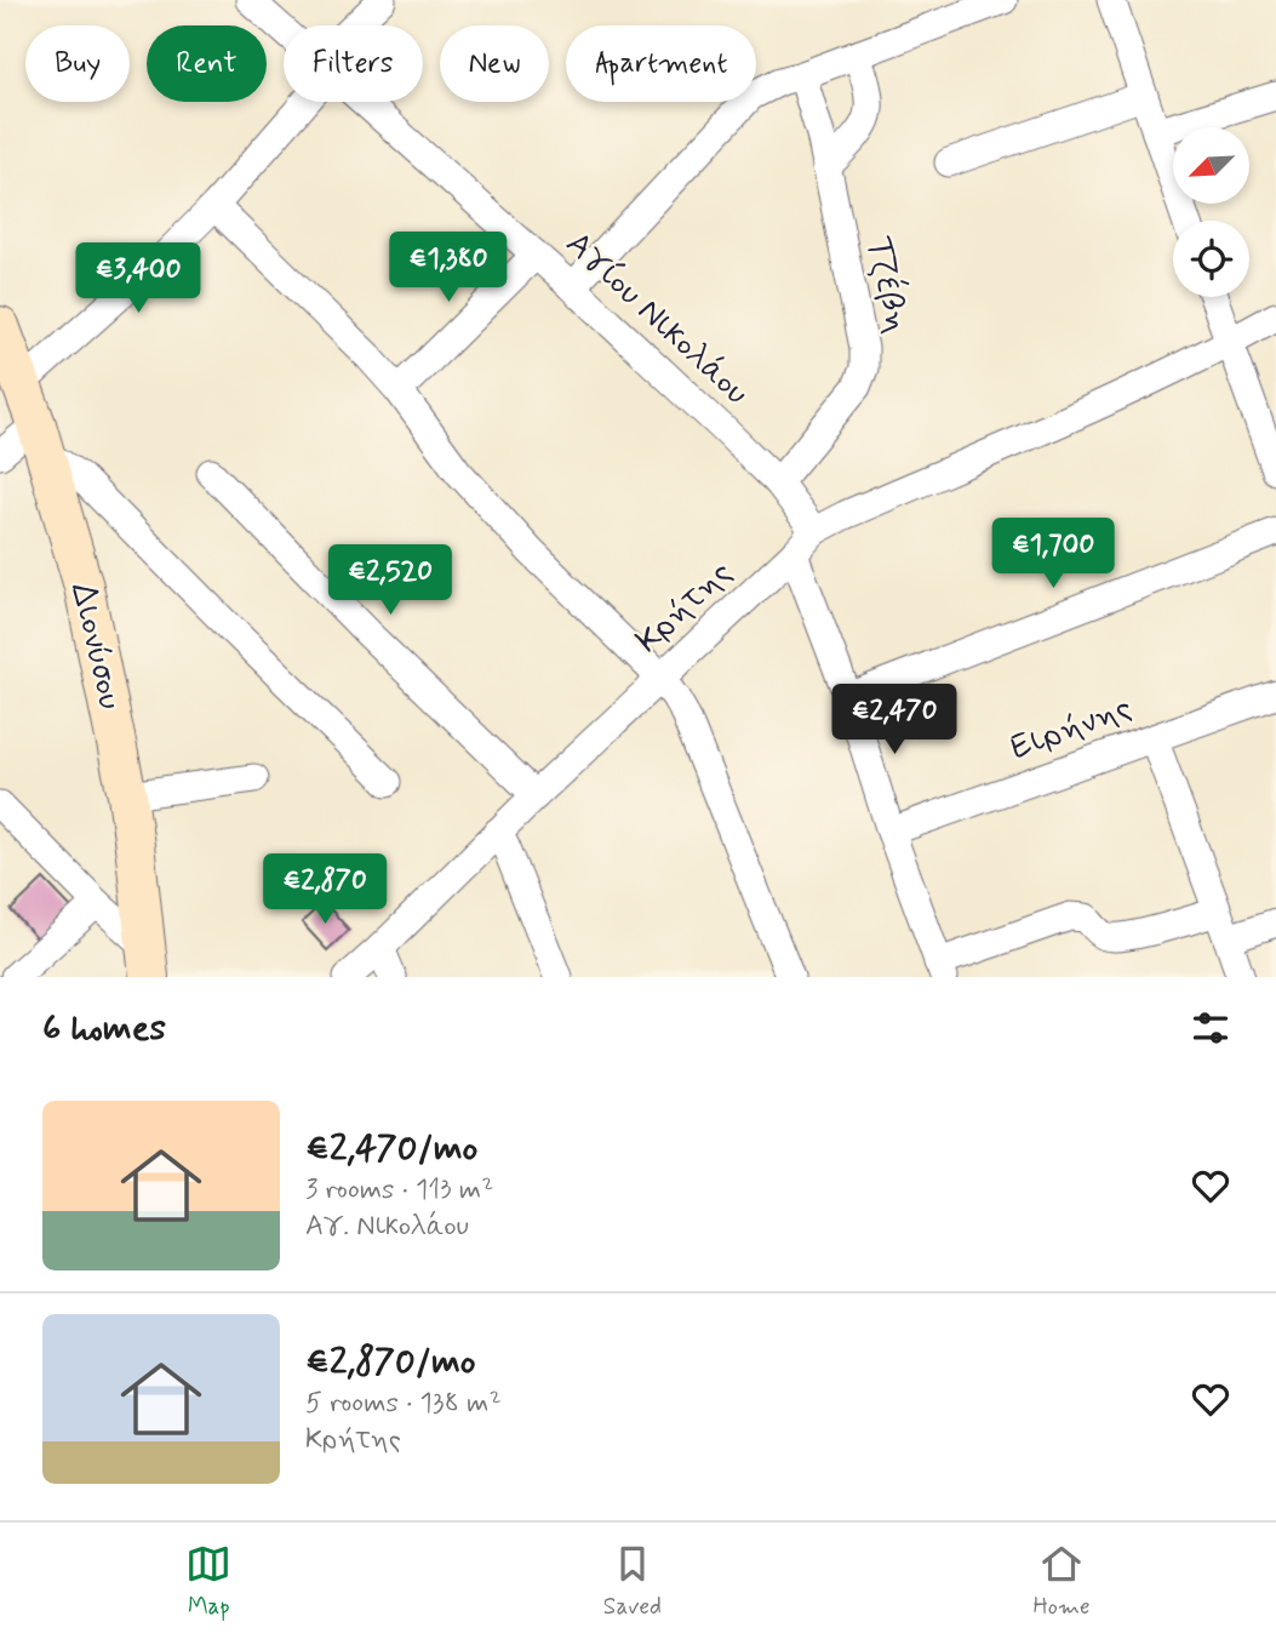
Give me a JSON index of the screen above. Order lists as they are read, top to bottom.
{
  "streets": {
    "main road": ["Διονύσου"],
    "street": [
      "Τζέβη",
      "Αγίου Νικολάου",
      "Κρήτης",
      "Ειρήνης"
    ]
  },
  "crossings": [
    ["Τζέβη", "Αγίου Νικολάου"],
    ["Αγίου Νικολάου", "Κρήτης"]
  ],
  "north": "bottom left",
  "page": {
    "chip": [
      "Buy",
      "Rent",
      "Filters",
      "New",
      "Apartment"
    ],
    "price": [
      "€1,380",
      "€3,400",
      "€1,700",
      "€2,520",
      "€2,470",
      "€2,870"
    ],
    "heading": "6 homes",
    "list": [
      {
        "name": "€2,470/mo",
        "note": "3 rooms · 113 m² · Αγ. Νικολάου"
      },
      {
        "name": "€2,870/mo",
        "note": "5 rooms · 138 m² · Κρήτης"
      }
    ],
    "tabs": ["Map", "Saved", "Home"]
  }
}
